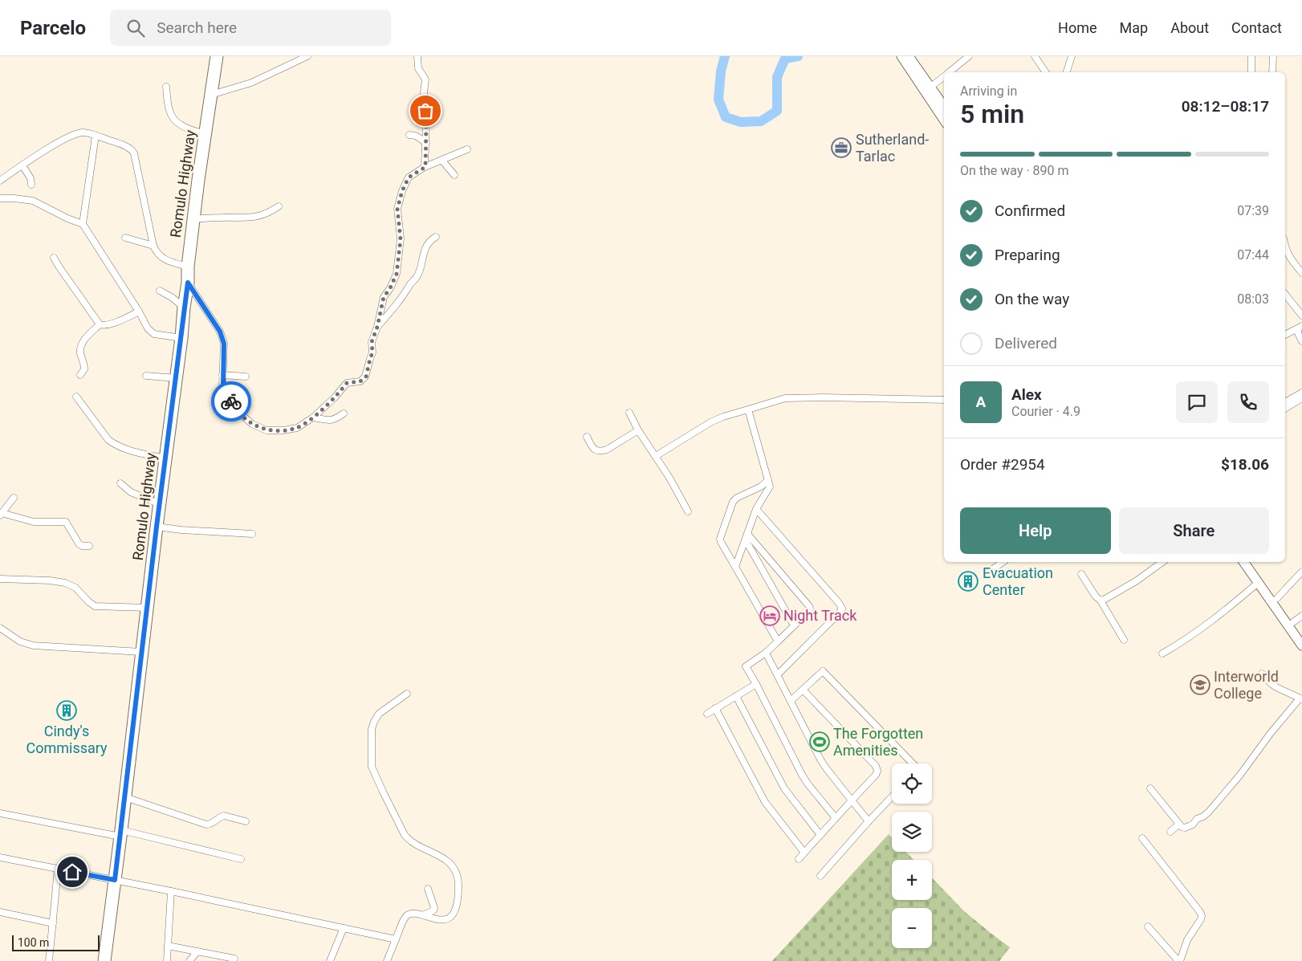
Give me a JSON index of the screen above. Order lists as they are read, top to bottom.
{
  "streets": {
    "highway": ["Romulo Highway"]
  },
  "places": {
    "office": ["Sutherland- Tarlac"],
    "building": ["Evacuation Center", "Cindy's Commissary"],
    "hotel": ["Night Track"],
    "school or university": ["Interworld College"],
    "sports": ["The Forgotten Amenities"]
  },
  "scale_bar": "100 m",
  "page": {
    "header": "Parcelo",
    "search": "Search here",
    "nav": [
      "Home",
      "Map",
      "About",
      "Contact"
    ],
    "heading": ["5 min", "Arriving in", "08:12–08:17"],
    "panel": [
      "Alex",
      "Courier · 4.9",
      "Order #2954",
      "$18.06"
    ],
    "bar": "On the way · 890 m",
    "list": [
      ["Confirmed", "07:39"],
      ["Preparing", "07:44"],
      ["On the way", "08:03"],
      "Delivered"
    ],
    "round": "A",
    "buttons": ["Help", "Share"],
    "map_buttons": ["+", "−"],
    "scale": "100 m"
  }
}
